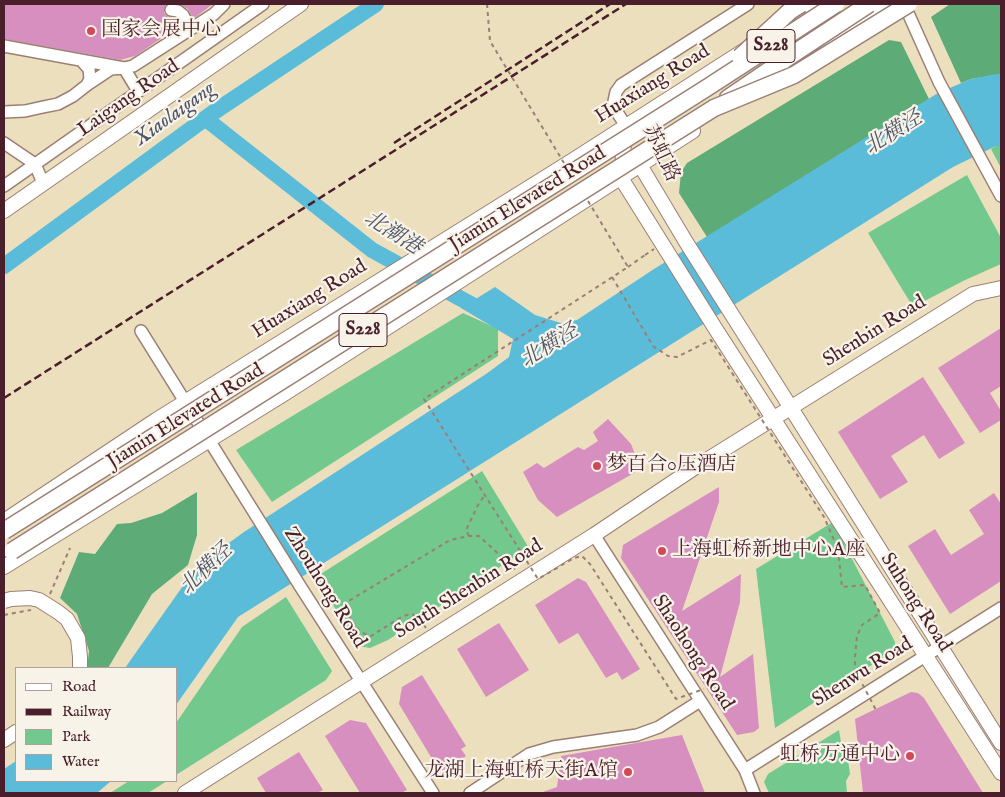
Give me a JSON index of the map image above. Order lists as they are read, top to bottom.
{
  "streets": {
    "highway": ["S228", "Jiamin Elevated Road"],
    "main road": [
      "Huaxiang Road",
      "Laigang Road",
      "苏虹路",
      "Shenbin Road",
      "South Shenbin Road",
      "Suhong Road"
    ],
    "street": ["Zhouhong Road", "Shaohong Road", "Shenwu Road"]
  },
  "crossings": [
    ["Huaxiang Road", "苏虹路"],
    ["Huaxiang Road", "Zhouhong Road"],
    ["苏虹路", "Suhong Road"],
    ["Shenbin Road", "South Shenbin Road"],
    ["Shenbin Road", "Suhong Road"],
    ["Zhouhong Road", "South Shenbin Road"],
    ["South Shenbin Road", "Suhong Road"],
    ["South Shenbin Road", "Shaohong Road"],
    ["Suhong Road", "Shenwu Road"],
    ["Shaohong Road", "Shenwu Road"]
  ],
  "water": ["Xiaolaigang", "北横泾", "北潮港"],
  "places": [
    "国家会展中心",
    "梦百合0压酒店",
    "上海虹桥新地中心A座",
    "虹桥万通中心",
    "龙湖上海虹桥天街A馆"
  ],
  "legend": [
    "Road",
    "Railway",
    "Park",
    "Water"
  ]
}
